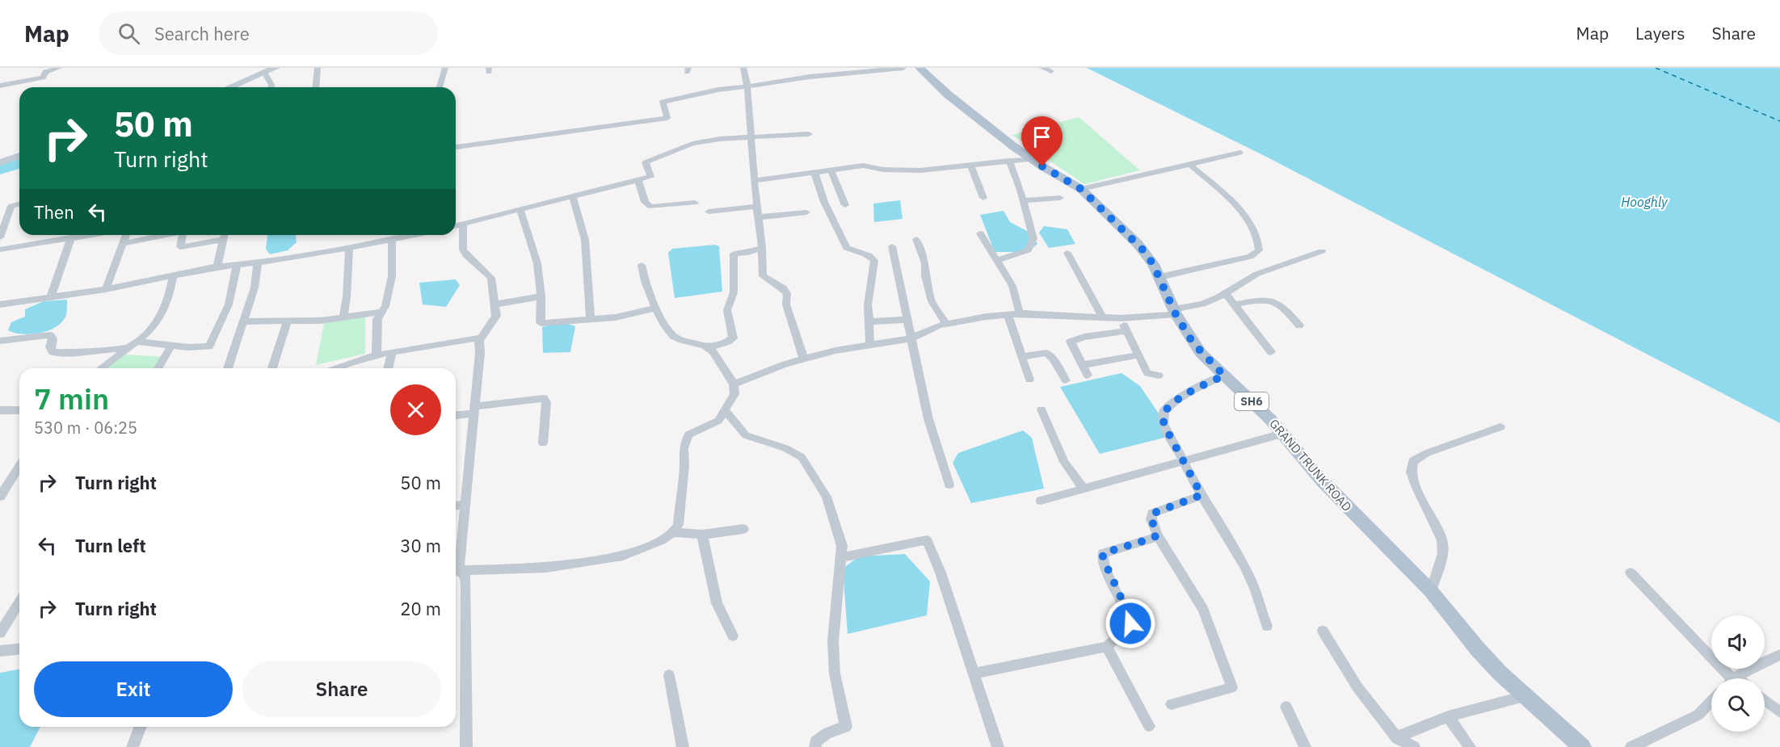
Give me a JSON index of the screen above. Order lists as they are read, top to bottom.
{
  "streets": {
    "main road": ["SH6", "GRAND TRUNK ROAD"]
  },
  "water": ["Hooghly"],
  "page": {
    "header": "Map",
    "search": "Search here",
    "nav": ["Map", "Layers", "Share"],
    "turn": ["50 m", "Turn right"],
    "then": "Then",
    "heading": ["7 min", "530 m · 06:25"],
    "list": [
      {
        "name": "Turn right",
        "value": "50 m"
      },
      {
        "name": "Turn left",
        "value": "30 m"
      },
      {
        "name": "Turn right",
        "value": "20 m"
      }
    ],
    "buttons": ["Exit", "Share"]
  }
}
